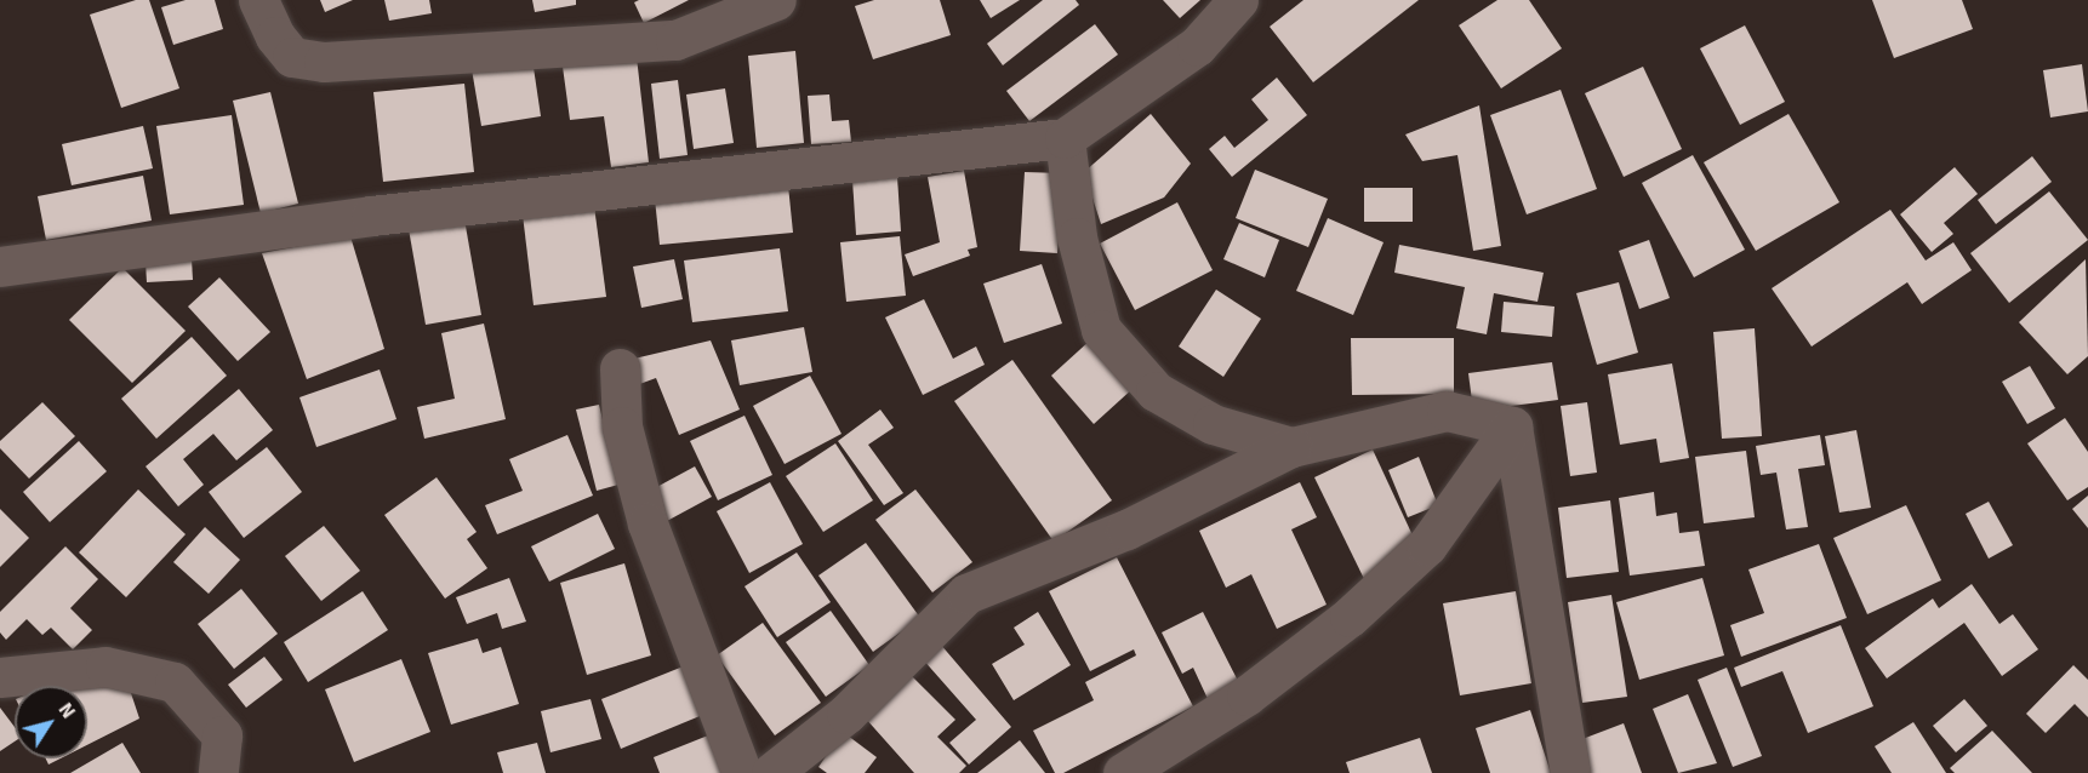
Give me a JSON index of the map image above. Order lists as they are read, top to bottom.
{
  "north": "top right"
}
